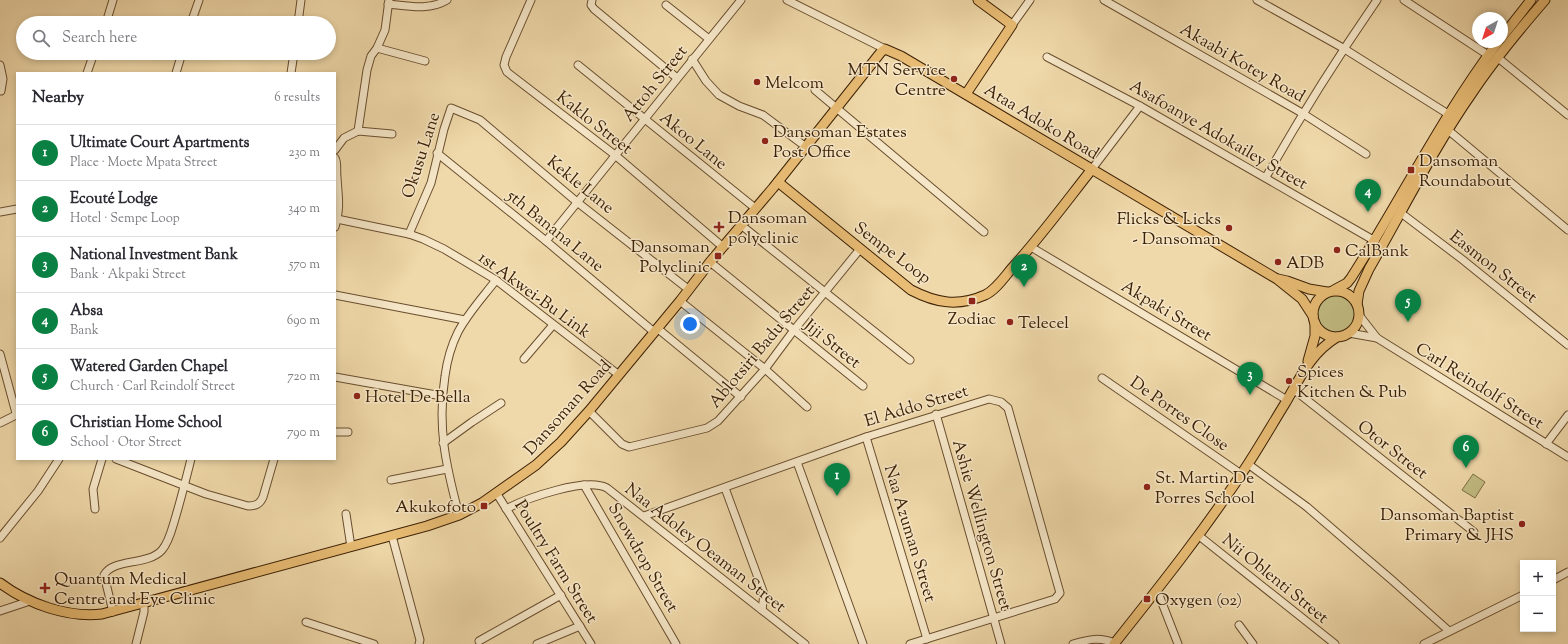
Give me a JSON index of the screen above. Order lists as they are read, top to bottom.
{
  "streets": {
    "main road": ["Ataa Adoko Road", "Sempe Loop", "Dansoman Road"],
    "street": [
      "Akaabi Kotey Road",
      "Attoh Street",
      "Kaklo Street",
      "Asafoanye Adokailey Street",
      "Akoo Lane",
      "Okusu Lane",
      "Kekle Lane",
      "5th Banana Lane",
      "Easmon Street",
      "1st Akwei-Bu Link",
      "Akpaki Street",
      "Jiji Street",
      "Ablotsiri Badu Street",
      "Carl Reindolf Street",
      "El Addo Street",
      "De Porres Close",
      "Otor Street",
      "Ashie Wellington Street",
      "Naa Azuman Street",
      "Naa Adoley Oeaman Street",
      "Snowdrop Street",
      "Poultry Farm Street",
      "Nii Oblenti Street"
    ]
  },
  "crossings": [
    ["Attoh Street", "Kaklo Street"],
    ["Attoh Street", "Akoo Lane"],
    ["Attoh Street", "Kekle Lane"],
    ["Attoh Street", "5th Banana Lane"],
    ["Ataa Adoko Road", "Sempe Loop"],
    ["Ataa Adoko Road", "Carl Reindolf Street"],
    ["Ataa Adoko Road", "Dansoman Road"],
    ["Kaklo Street", "Dansoman Road"],
    ["Akoo Lane", "Dansoman Road"],
    ["Okusu Lane", "Kekle Lane"],
    ["Okusu Lane", "5th Banana Lane"],
    ["Okusu Lane", "1st Akwei-Bu Link"],
    ["Kekle Lane", "Dansoman Road"],
    ["5th Banana Lane", "Ablotsiri Badu Street"],
    ["5th Banana Lane", "Dansoman Road"],
    ["Sempe Loop", "Akpaki Street"],
    ["Sempe Loop", "Ablotsiri Badu Street"],
    ["Sempe Loop", "Dansoman Road"],
    ["1st Akwei-Bu Link", "Dansoman Road"],
    ["Jiji Street", "Ablotsiri Badu Street"],
    ["Jiji Street", "Dansoman Road"],
    ["Ablotsiri Badu Street", "Dansoman Road"],
    ["El Addo Street", "Ashie Wellington Street"],
    ["El Addo Street", "Naa Azuman Street"],
    ["El Addo Street", "Naa Adoley Oeaman Street"],
    ["Dansoman Road", "Poultry Farm Street"],
    ["Naa Adoley Oeaman Street", "Snowdrop Street"],
    ["Naa Adoley Oeaman Street", "Poultry Farm Street"]
  ],
  "places": {
    "other": [
      "MTN Service Centre",
      "Melcom",
      "Dansoman Estates Post Office",
      "Flicks & Licks - Dansoman",
      "CalBank",
      "ADB",
      "Telecel",
      "Spices Kitchen & Pub",
      "Hotel De Bella",
      "St. Martin De Porres School",
      "Dansoman Baptist Primary & JHS"
    ],
    "transit": [
      "Dansoman Roundabout",
      "Dansoman Polyclinic",
      "Zodiac",
      "Akukofoto",
      "Oxygen (o2)"
    ],
    "health": ["Dansoman polyclinic", "Quantum Medical Centre and Eye Clinic"]
  },
  "north": "bottom left",
  "page": {
    "search": "Search here",
    "heading": ["Nearby", "6 results"],
    "list": [
      {
        "mark": "1",
        "name": "Ultimate Court Apartments",
        "note": "Place · Moete Mpata Street",
        "value": "230 m"
      },
      {
        "mark": "2",
        "name": "Ecouté Lodge",
        "note": "Hotel · Sempe Loop",
        "value": "340 m"
      },
      {
        "mark": "3",
        "name": "National Investment Bank",
        "note": "Bank · Akpaki Street",
        "value": "570 m"
      },
      {
        "mark": "4",
        "name": "Absa",
        "note": "Bank",
        "value": "690 m"
      },
      {
        "mark": "5",
        "name": "Watered Garden Chapel",
        "note": "Church · Carl Reindolf Street",
        "value": "720 m"
      },
      {
        "mark": "6",
        "name": "Christian Home School",
        "note": "School · Otor Street",
        "value": "790 m"
      }
    ],
    "pins": [
      "4",
      "2",
      "5",
      "3",
      "6",
      "1"
    ],
    "map_buttons": ["+", "−"]
  }
}
